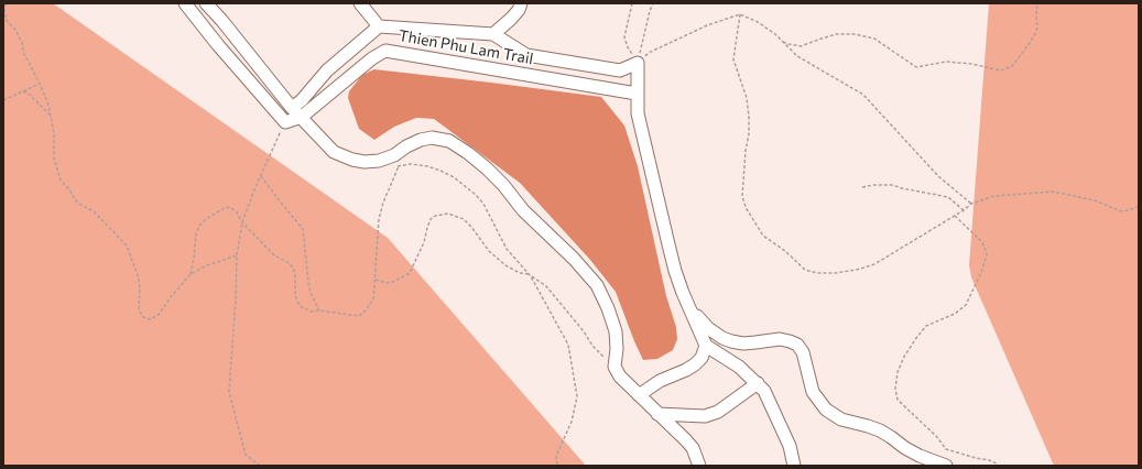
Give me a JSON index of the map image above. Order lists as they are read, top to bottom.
{
  "streets": {
    "street": ["Thien Phu Lam Trail"]
  }
}
